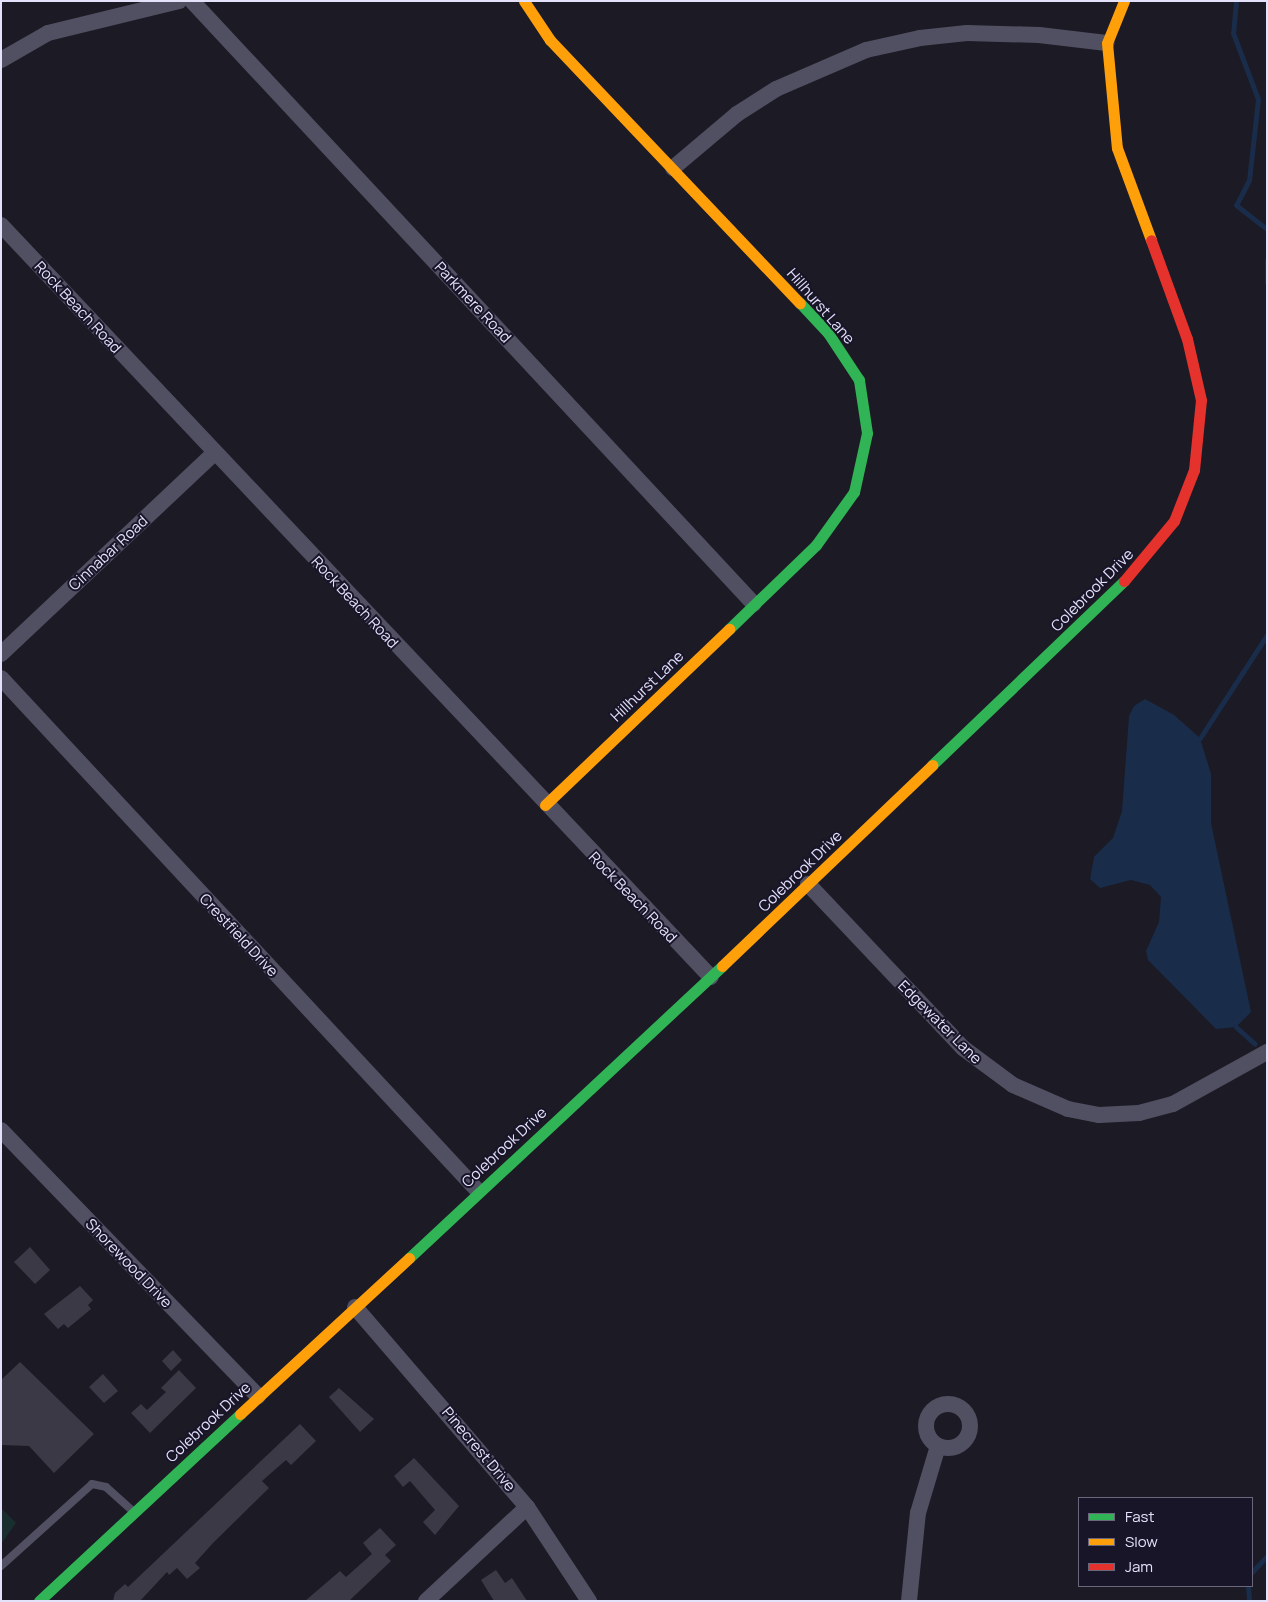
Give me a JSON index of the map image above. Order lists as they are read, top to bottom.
{
  "streets": {
    "street": [
      "Parkmere Road",
      "Hillhurst Lane",
      "Rock Beach Road",
      "Cinnabar Road",
      "Colebrook Drive",
      "Crestfield Drive",
      "Edgewater Lane",
      "Shorewood Drive",
      "Pinecrest Drive"
    ]
  },
  "crossings": [
    ["Parkmere Road", "Hillhurst Lane"],
    ["Hillhurst Lane", "Rock Beach Road"],
    ["Rock Beach Road", "Cinnabar Road"],
    ["Rock Beach Road", "Colebrook Drive"],
    ["Colebrook Drive", "Crestfield Drive"],
    ["Colebrook Drive", "Edgewater Lane"],
    ["Colebrook Drive", "Shorewood Drive"],
    ["Colebrook Drive", "Pinecrest Drive"]
  ],
  "legend": ["Fast", "Slow", "Jam"]
}
